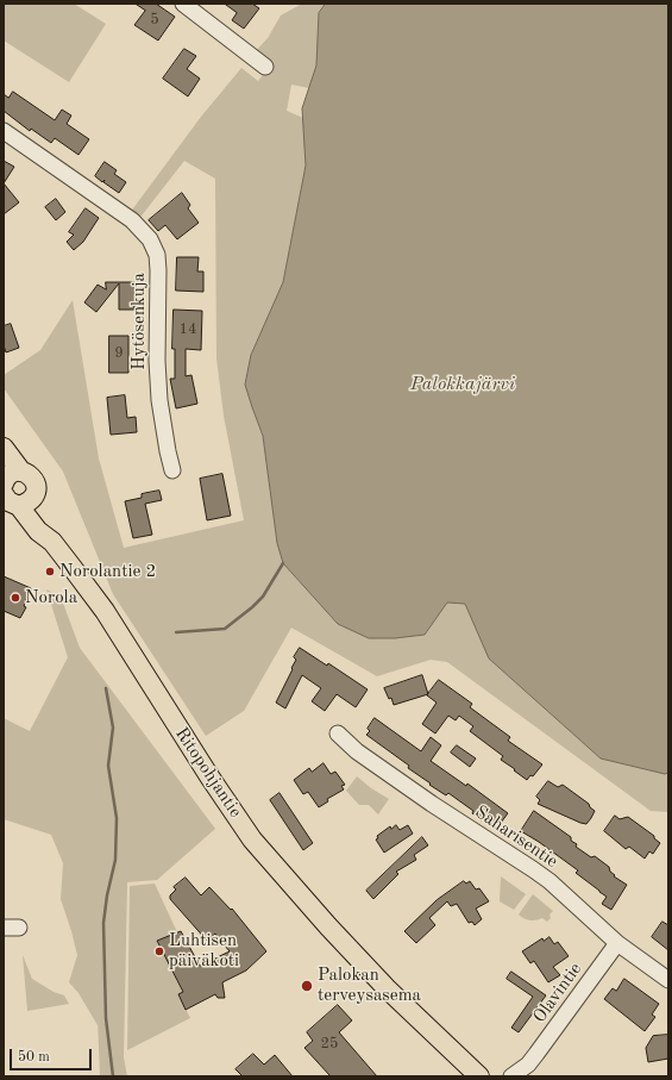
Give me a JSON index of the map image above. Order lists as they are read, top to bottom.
{
  "streets": {
    "main road": ["Ritopohjantie"],
    "street": ["Hytösenkuja", "Saharisentie", "Olavintie"]
  },
  "crossings": [
    ["Saharisentie", "Olavintie"]
  ],
  "water": ["Palokkajärvi"],
  "places": [
    "Norolantie 2",
    "Norola",
    "Luhtisen päiväkoti",
    "Palokan terveysasema"
  ],
  "house_numbers": [
    "5",
    "14",
    "9",
    "25"
  ],
  "scale_bar": "50 m"
}
